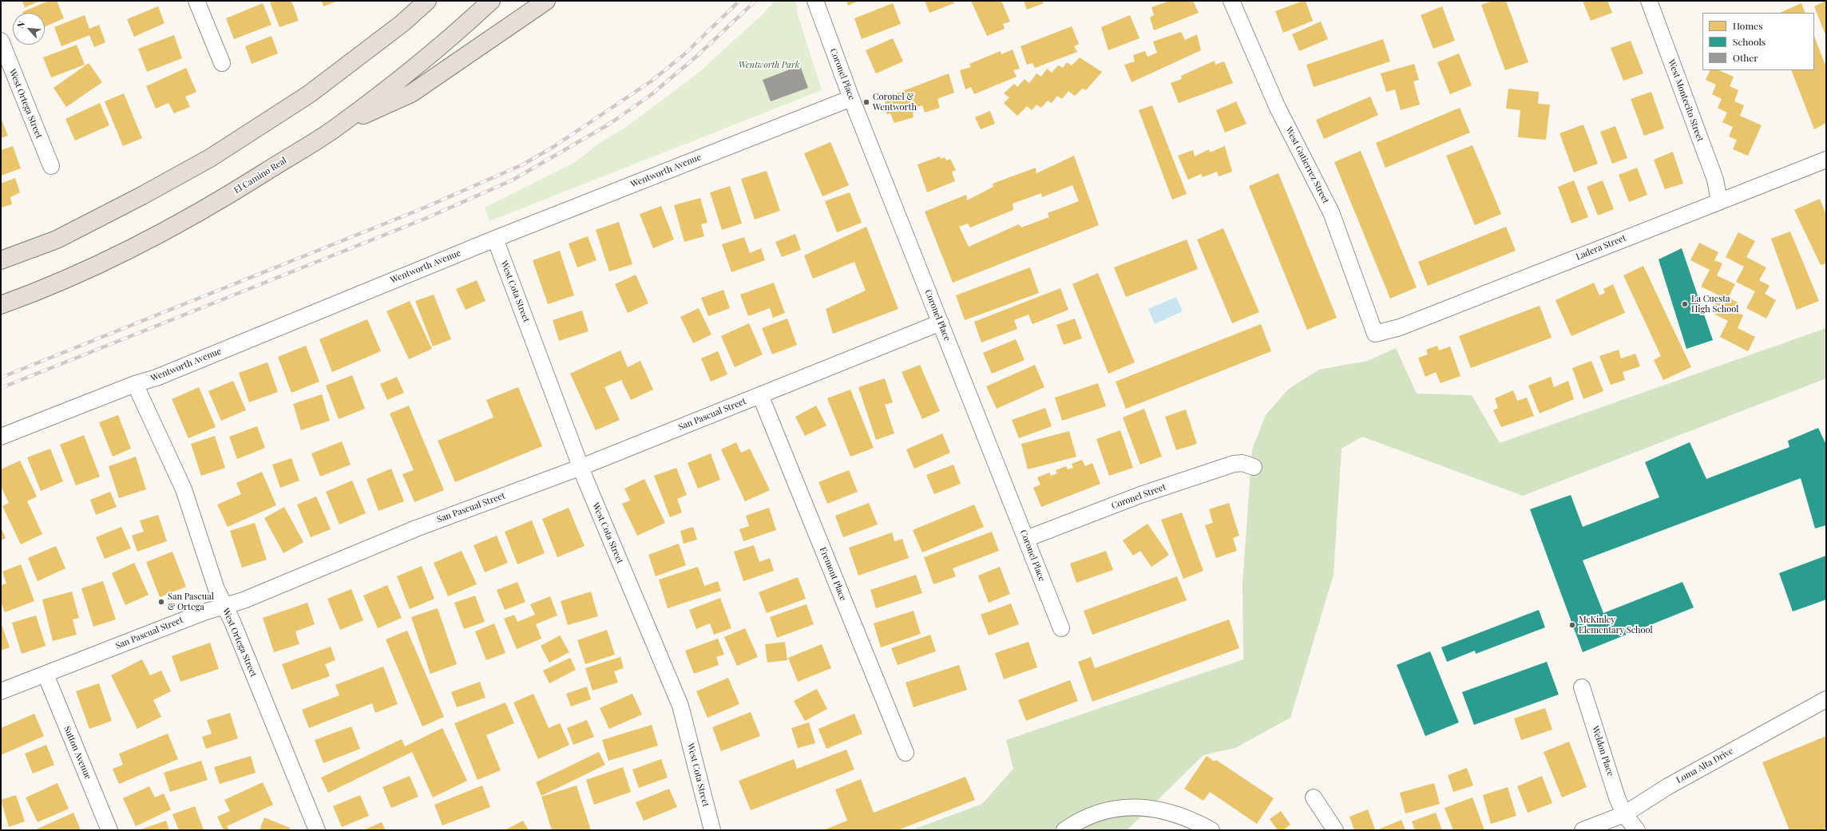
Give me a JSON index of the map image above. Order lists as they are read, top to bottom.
{
  "streets": {
    "highway": ["El Camino Real"],
    "street": [
      "Coronel Place",
      "West Montecito Street",
      "West Ortega Street",
      "West Gutierrez Street",
      "Wentworth Avenue",
      "Ladera Street",
      "West Cota Street",
      "San Pascual Street",
      "Coronel Street",
      "Fremont Place",
      "Weldon Place",
      "Sutton Avenue",
      "Loma Alta Drive"
    ]
  },
  "crossings": [
    ["Coronel Place", "Wentworth Avenue"],
    ["Coronel Place", "San Pascual Street"],
    ["Coronel Place", "Coronel Street"],
    ["West Montecito Street", "Ladera Street"],
    ["West Ortega Street", "Wentworth Avenue"],
    ["West Ortega Street", "San Pascual Street"],
    ["West Gutierrez Street", "Ladera Street"],
    ["Wentworth Avenue", "West Cota Street"],
    ["West Cota Street", "San Pascual Street"],
    ["San Pascual Street", "Fremont Place"],
    ["San Pascual Street", "Sutton Avenue"],
    ["Weldon Place", "Loma Alta Drive"]
  ],
  "parks": ["Wentworth Park"],
  "places": [
    "Coronel & Wentworth",
    "La Cuesta High School",
    "San Pascual & Ortega",
    "McKinley Elementary School"
  ],
  "legend": ["Homes", "Schools", "Other"],
  "north": "top left"
}
